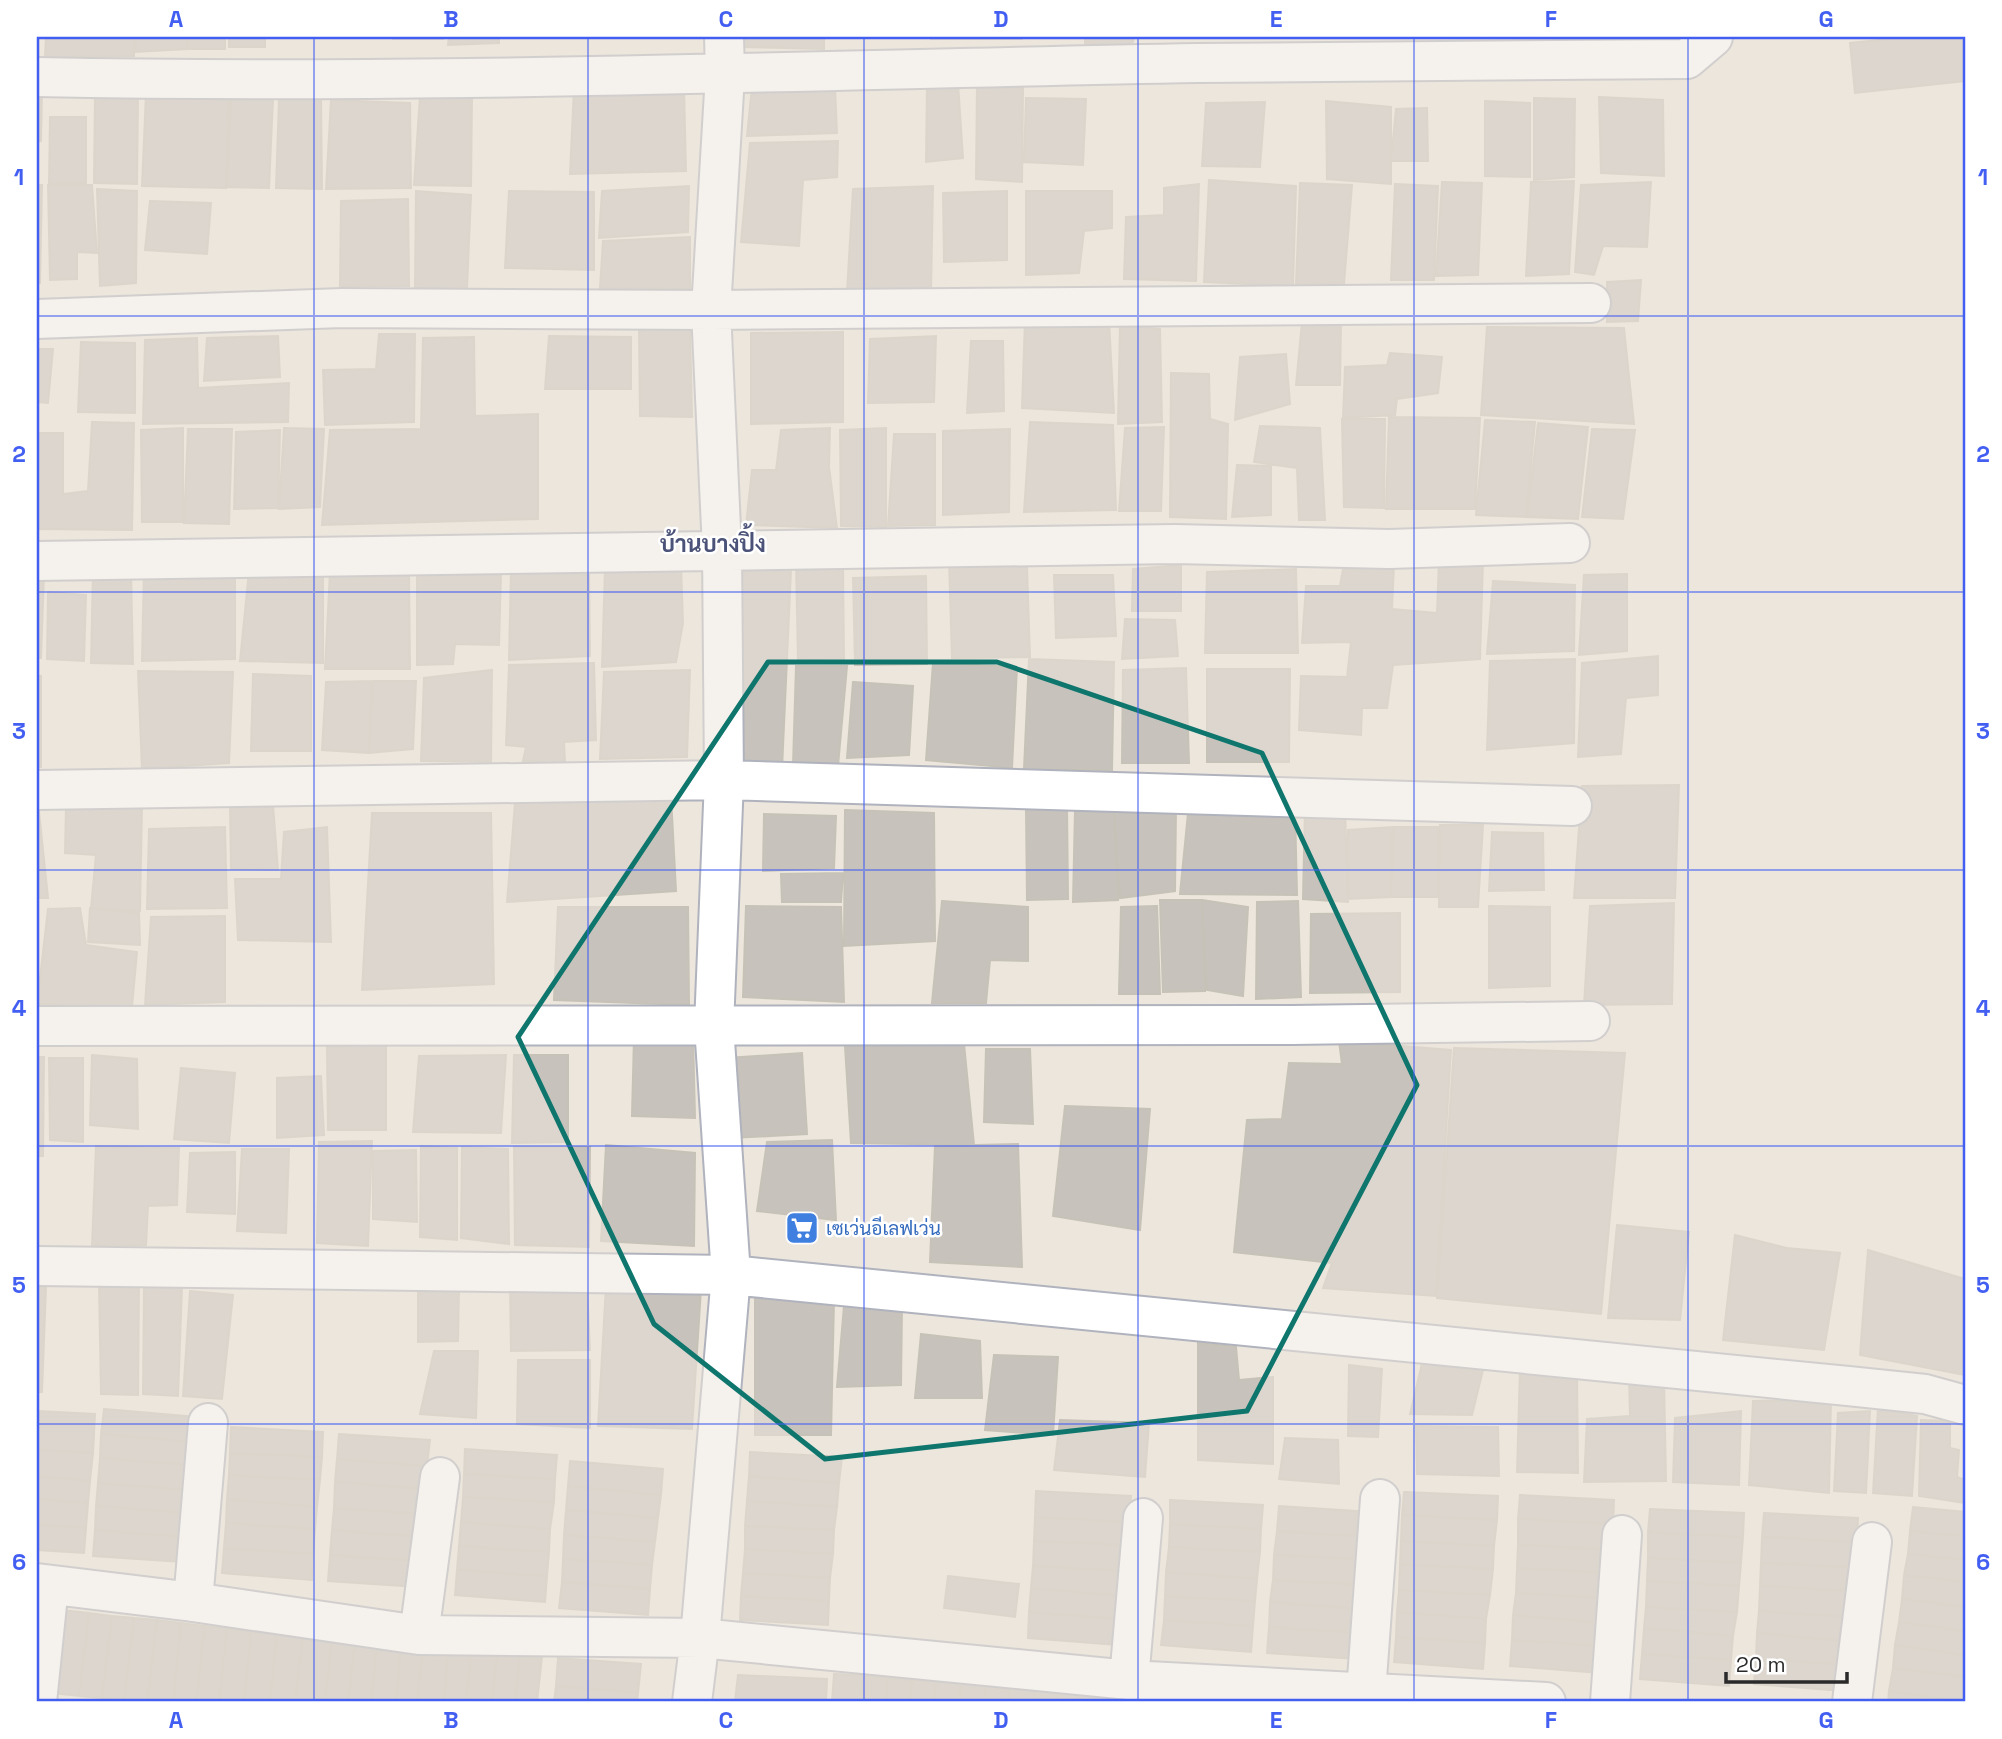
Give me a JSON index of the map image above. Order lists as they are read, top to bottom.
{
  "districts": ["บ้านบางปิ้ง"],
  "places": {
    "supermarket": ["เซเว่นอีเลฟเว่น"]
  },
  "scale_bar": "20 m",
  "grid": {
    "columns": [
      "A",
      "B",
      "C",
      "D",
      "E",
      "F",
      "G"
    ],
    "rows": [
      "1",
      "2",
      "3",
      "4",
      "5",
      "6"
    ]
  }
}
